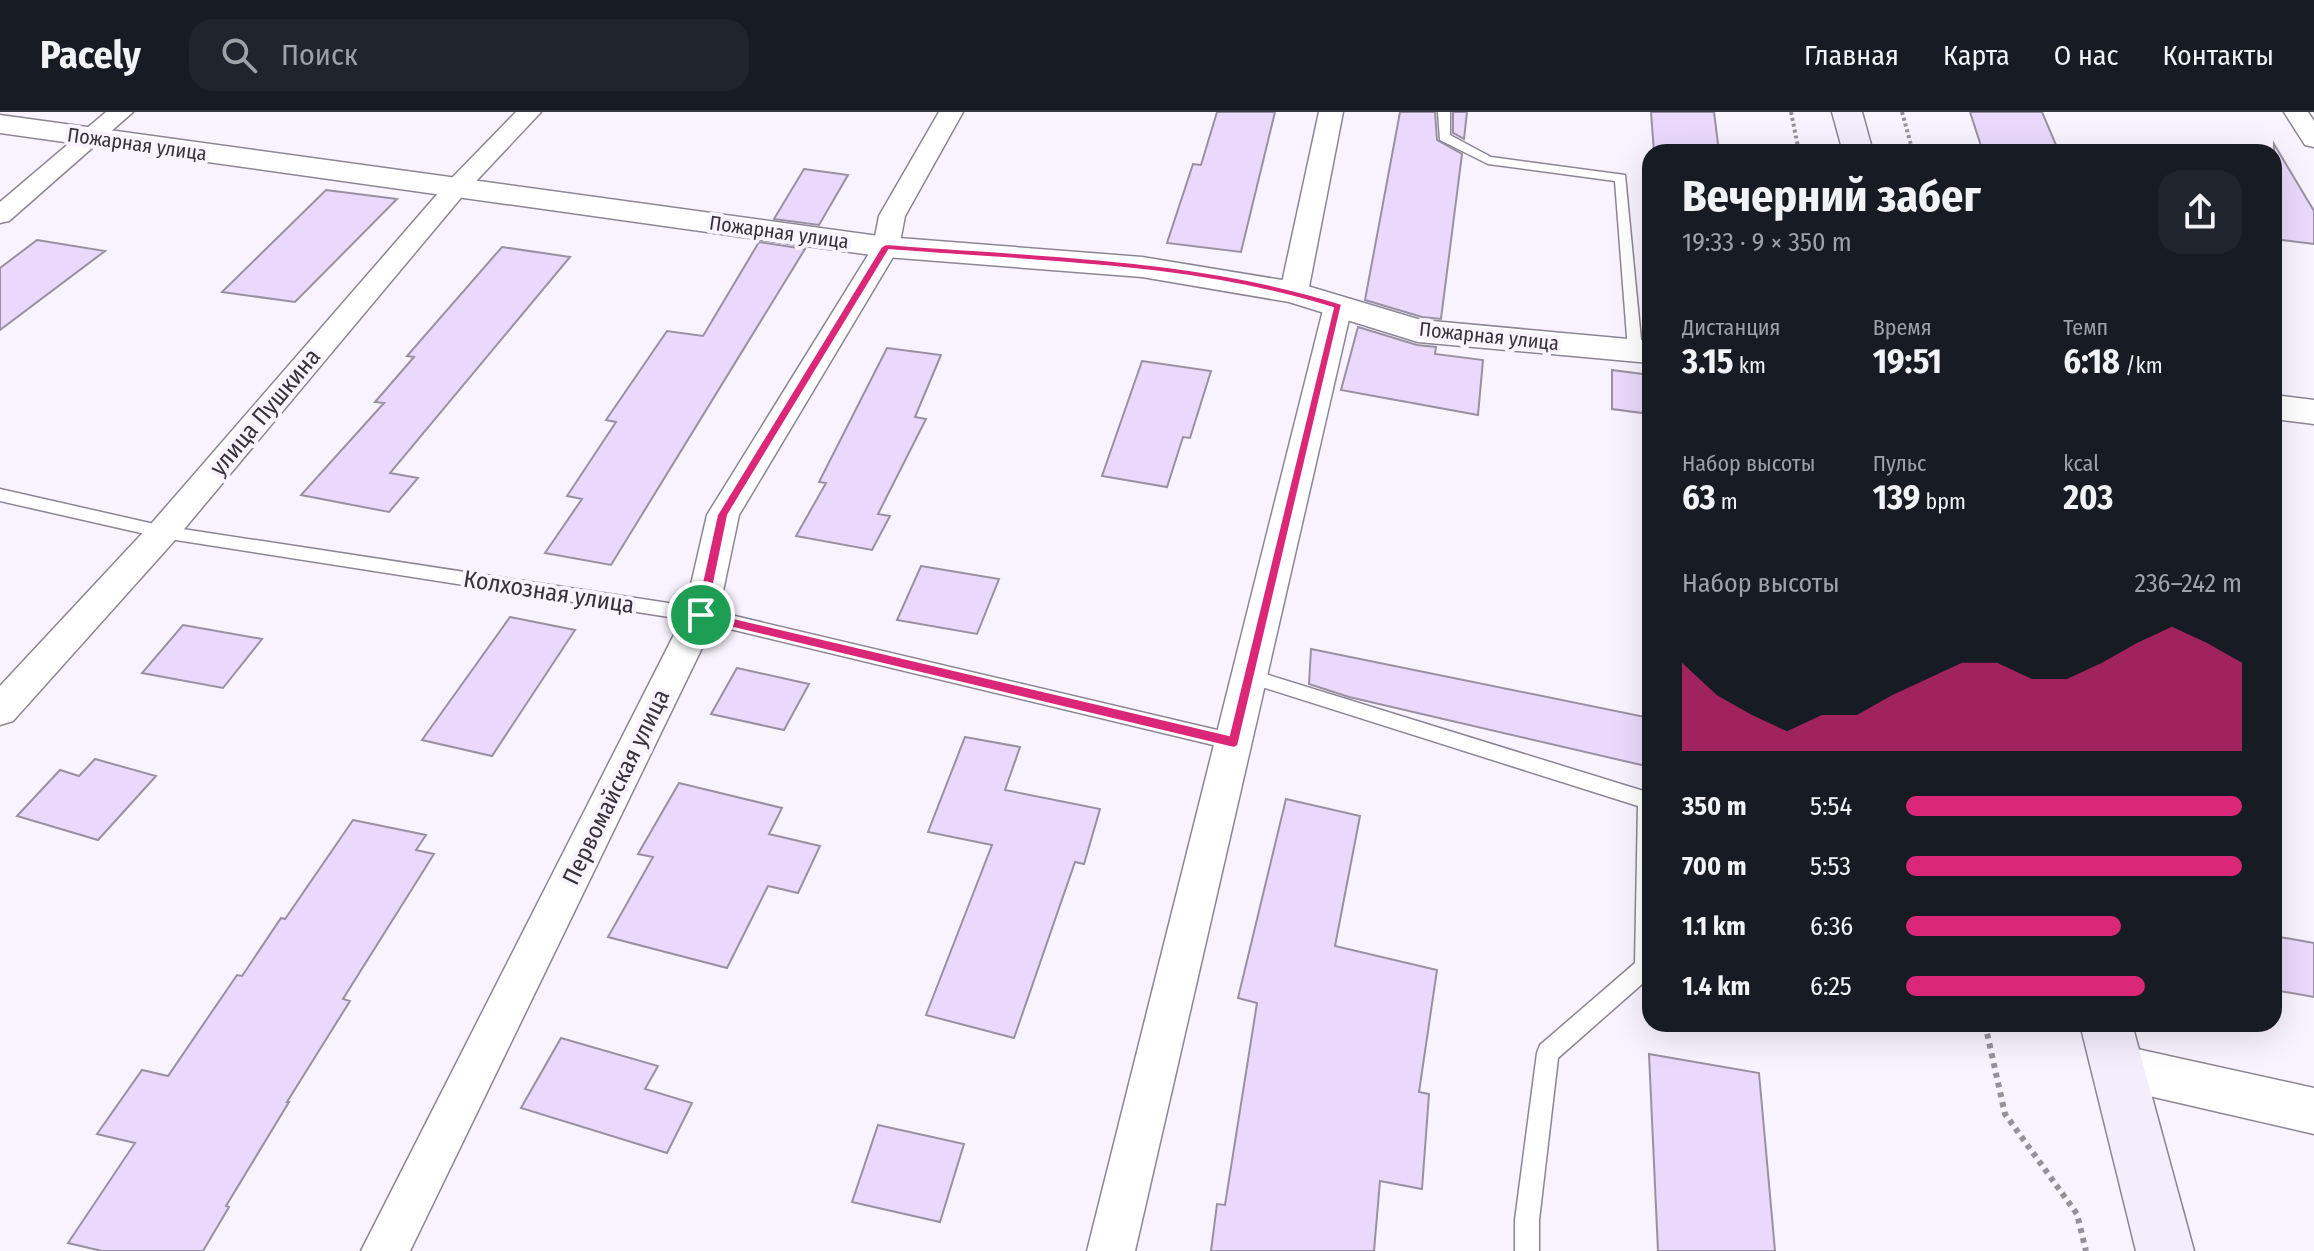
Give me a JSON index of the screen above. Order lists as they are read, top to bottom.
{
  "streets": {
    "street": ["Пожарная улица", "улица Пушкина", "Первомайская улица"],
    "lane": ["Колхозная улица"]
  },
  "crossings": [
    ["Пожарная улица", "улица Пушкина"],
    ["Пожарная улица", "Первомайская улица"],
    ["улица Пушкина", "Колхозная улица"],
    ["Колхозная улица", "Первомайская улица"]
  ],
  "page": {
    "header": "Pacely",
    "search": "Поиск",
    "nav": [
      "Главная",
      "Карта",
      "О нас",
      "Контакты"
    ],
    "heading": ["Вечерний забег", "19:33 · 9 × 350 m"],
    "stats": [
      ["Дистанция", "3.15 km"],
      ["Время", "19:51"],
      ["Темп", "6:18 /km"],
      ["Набор высоты", "63 m"],
      ["Пульс", "139 bpm"],
      ["kcal", "203"]
    ],
    "chart": ["Набор высоты", "236–242 m"],
    "list": [
      {
        "name": "350 m",
        "note": "5:54"
      },
      {
        "name": "700 m",
        "note": "5:53"
      },
      {
        "name": "1.1 km",
        "note": "6:36"
      },
      {
        "name": "1.4 km",
        "note": "6:25"
      }
    ]
  }
}
